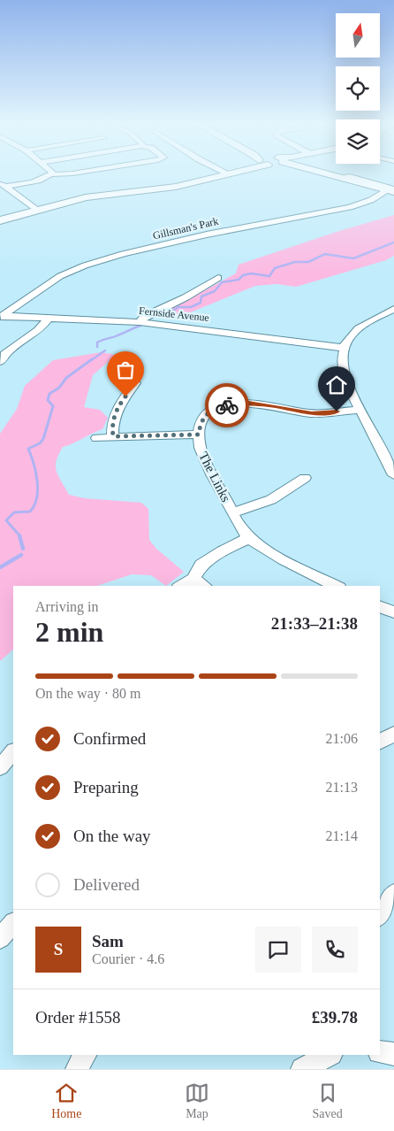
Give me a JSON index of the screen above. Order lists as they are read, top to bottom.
{
  "streets": {
    "street": ["Gillsman's Park", "Fernside Avenue", "The Links"]
  },
  "crossings": [
    ["Gillsman's Park", "Fernside Avenue"]
  ],
  "north": "top",
  "page": {
    "heading": ["2 min", "Arriving in", "21:33–21:38"],
    "panel": [
      "Sam",
      "Courier · 4.6",
      "Order #1558",
      "£39.78"
    ],
    "bar": "On the way · 80 m",
    "list": [
      ["Confirmed", "21:06"],
      ["Preparing", "21:13"],
      ["On the way", "21:14"],
      "Delivered"
    ],
    "round": "S",
    "tabs": ["Home", "Map", "Saved"]
  }
}
